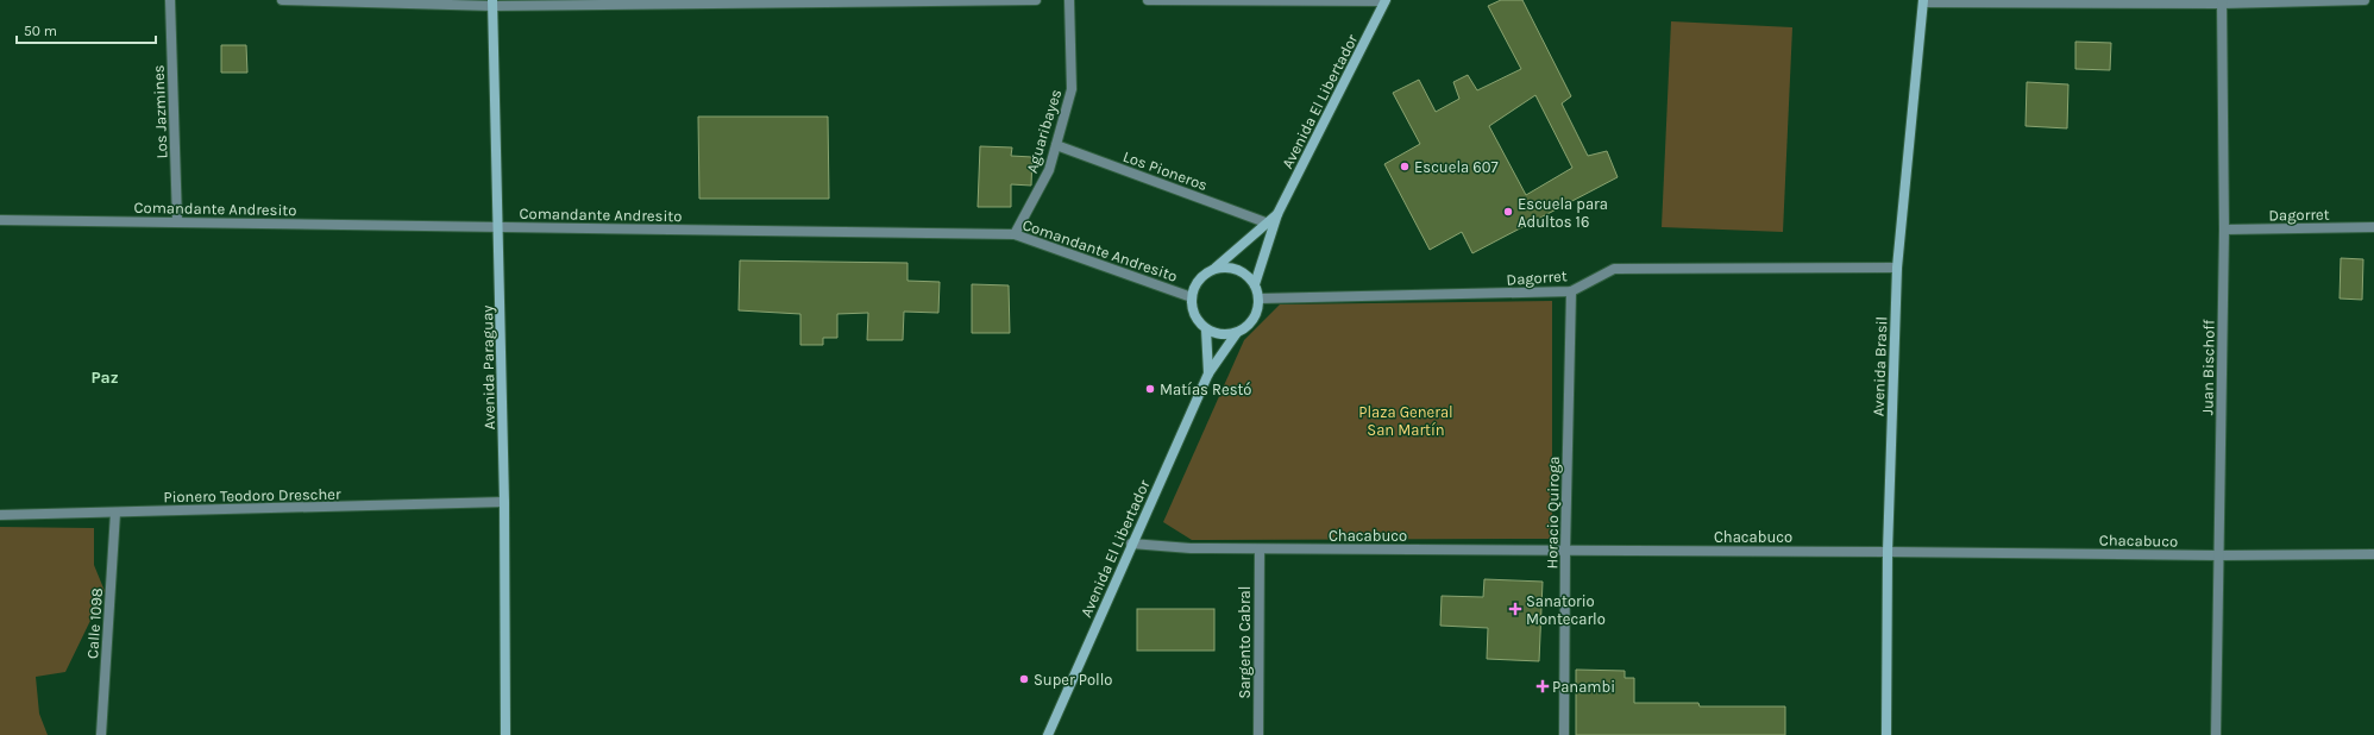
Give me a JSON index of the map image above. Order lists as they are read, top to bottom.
{
  "streets": {
    "main road": ["Avenida El Libertador", "Avenida Brasil", "Avenida Paraguay"],
    "street": [
      "Los Jazmines",
      "Aguaribayes",
      "Los Pioneros",
      "Comandante Andresito",
      "Dagorret",
      "Juan Bischoff",
      "Pionero Teodoro Drescher",
      "Horacio Quiroga",
      "Chacabuco",
      "Calle 1098",
      "Sargento Cabral"
    ]
  },
  "crossings": [
    ["Avenida El Libertador", "Los Pioneros"],
    ["Avenida El Libertador", "Comandante Andresito"],
    ["Avenida El Libertador", "Dagorret"],
    ["Avenida El Libertador", "Chacabuco"],
    ["Los Jazmines", "Comandante Andresito"],
    ["Aguaribayes", "Los Pioneros"],
    ["Aguaribayes", "Comandante Andresito"],
    ["Comandante Andresito", "Dagorret"],
    ["Comandante Andresito", "Avenida Paraguay"],
    ["Dagorret", "Avenida Brasil"],
    ["Dagorret", "Juan Bischoff"],
    ["Dagorret", "Horacio Quiroga"],
    ["Avenida Brasil", "Chacabuco"],
    ["Avenida Paraguay", "Pionero Teodoro Drescher"],
    ["Juan Bischoff", "Chacabuco"],
    ["Pionero Teodoro Drescher", "Calle 1098"],
    ["Horacio Quiroga", "Chacabuco"],
    ["Chacabuco", "Sargento Cabral"]
  ],
  "districts": ["Paz"],
  "parks": ["Plaza General San Martín"],
  "places": {
    "other": [
      "Escuela 607",
      "Escuela para Adultos 16",
      "Matías Restó",
      "Super Pollo"
    ],
    "health": ["Sanatorio Montecarlo", "Panambi"]
  },
  "scale_bar": "50 m"
}
